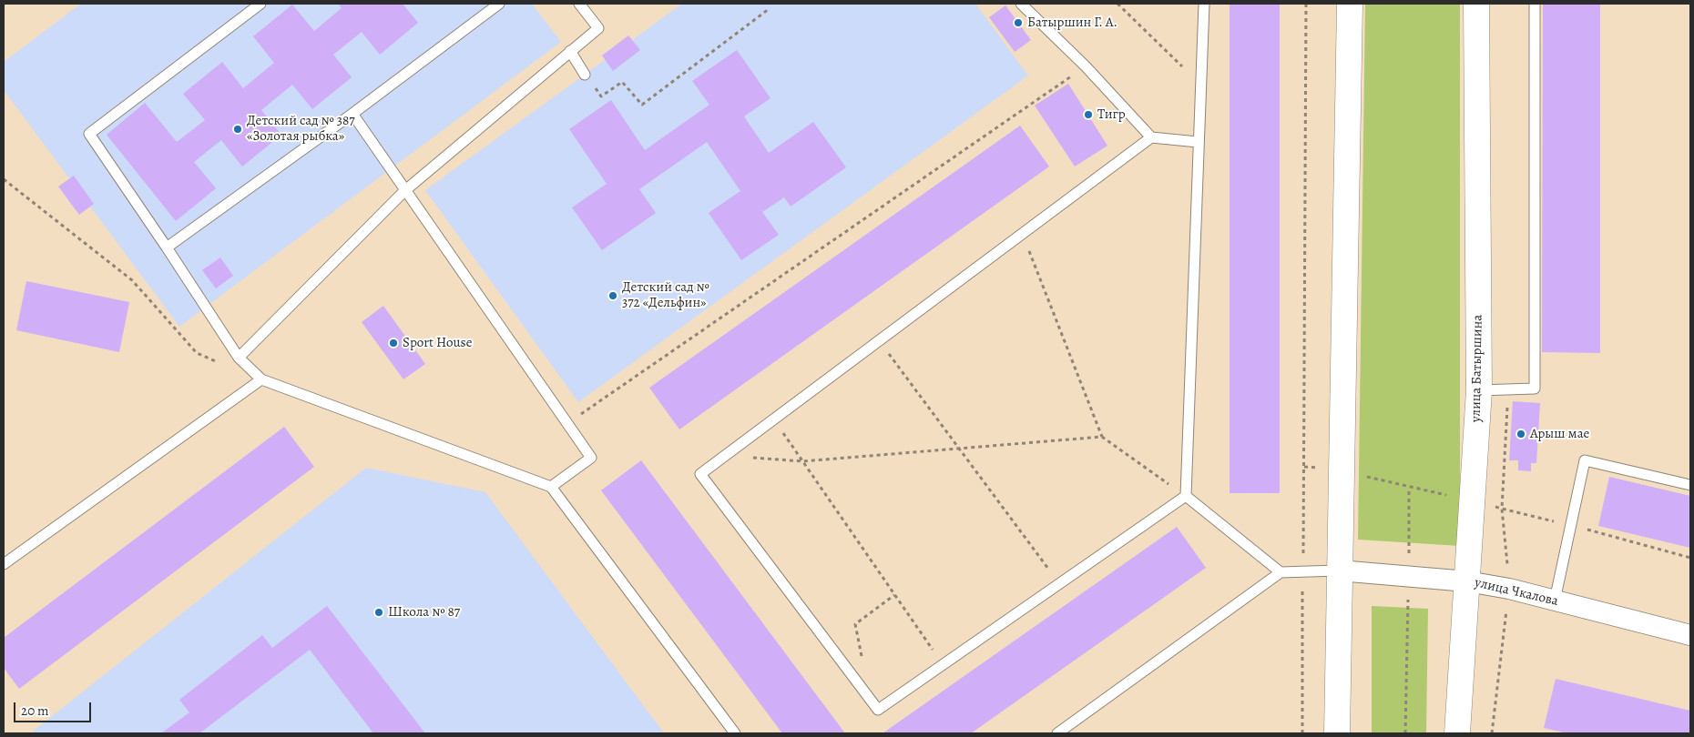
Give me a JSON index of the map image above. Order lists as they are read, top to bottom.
{
  "streets": {
    "street": ["улица Батыршина", "улица Чкалова"]
  },
  "crossings": [
    ["улица Батыршина", "улица Чкалова"]
  ],
  "places": [
    "Батыршин Г. А.",
    "Тигр",
    "Детский сад № 387 «Золотая рыбка»",
    "Детский сад № 372 «Дельфин»",
    "Sport House",
    "Арыш мае",
    "Школа № 87"
  ],
  "scale_bar": "20 m"
}
